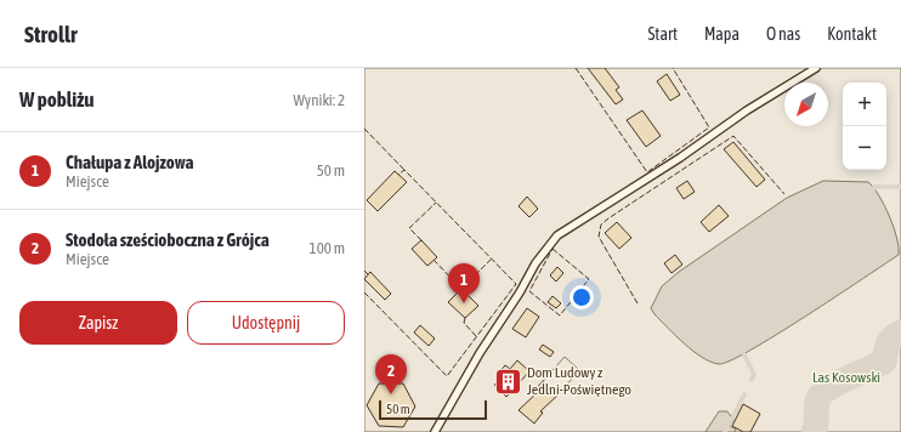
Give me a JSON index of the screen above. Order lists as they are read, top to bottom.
{
  "parks": ["Las Kosowski"],
  "places": {
    "building": ["Dom Ludowy z Jedlni-Poświętnego"]
  },
  "scale_bar": "50 m",
  "north": "bottom left",
  "page": {
    "header": "Strollr",
    "nav": [
      "Start",
      "Mapa",
      "O nas",
      "Kontakt"
    ],
    "heading": ["W pobliżu", "Wyniki: 2"],
    "map_buttons": ["+", "−"],
    "list": [
      {
        "mark": "1",
        "name": "Chałupa z Alojzowa",
        "note": "Miejsce",
        "value": "50 m"
      },
      {
        "mark": "2",
        "name": "Stodoła sześcioboczna z Grójca",
        "note": "Miejsce",
        "value": "100 m"
      }
    ],
    "pins": ["1", "2"],
    "buttons": ["Zapisz", "Udostępnij"],
    "scale": "50 m"
  }
}
